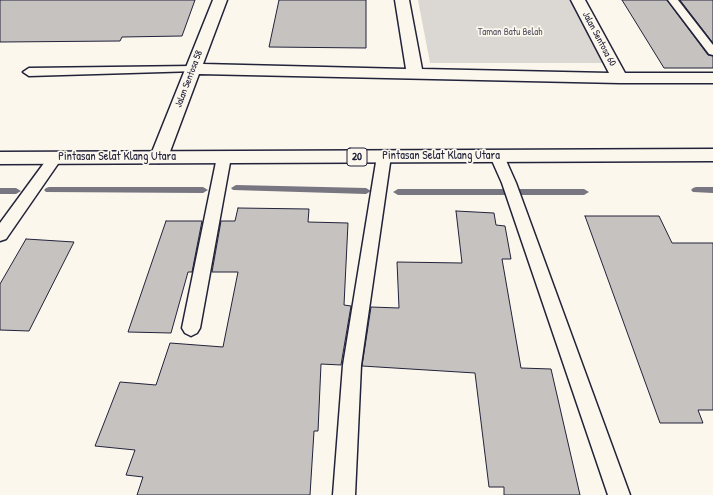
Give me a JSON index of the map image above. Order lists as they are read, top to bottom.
{
  "streets": {
    "main road": [
      "Jalan Sentosa 60",
      "Jalan Sentosa 58",
      "Pintasan Selat Klang Utara",
      "20"
    ]
  },
  "crossings": [
    ["Jalan Sentosa 58", "Pintasan Selat Klang Utara"]
  ],
  "parks": ["Taman Batu Belah"]
}
